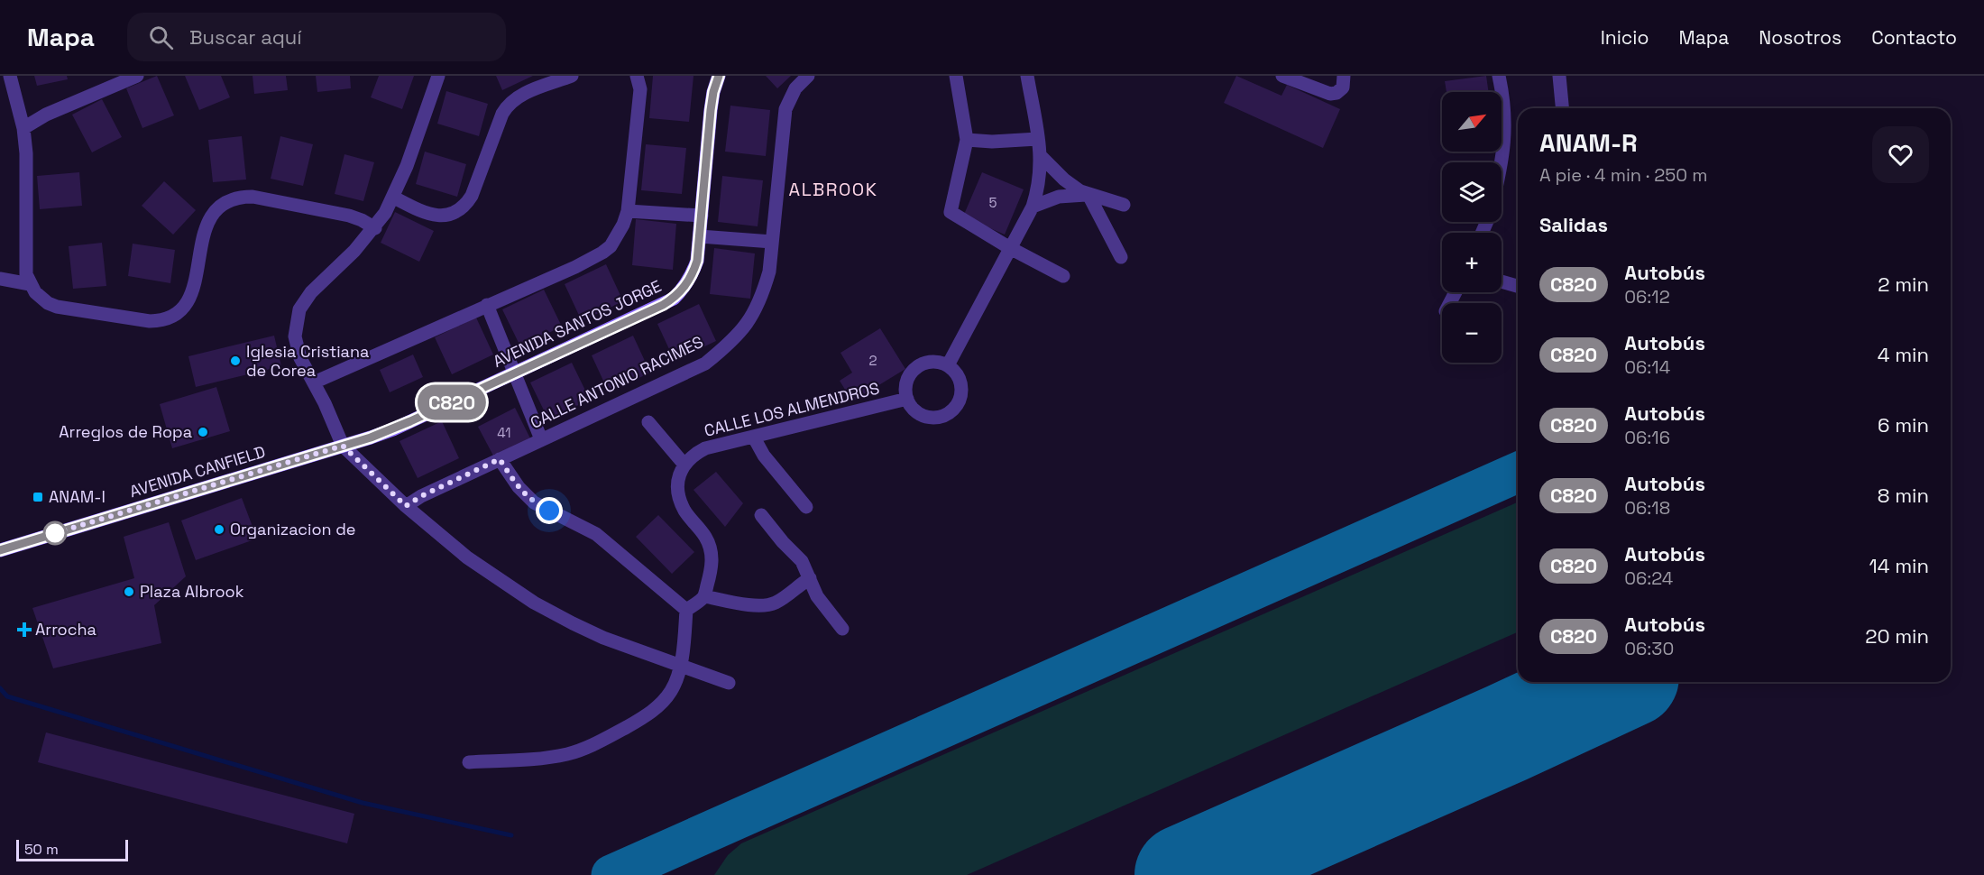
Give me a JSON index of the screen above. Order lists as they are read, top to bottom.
{
  "streets": {
    "main road": ["AVENIDA SANTOS JORGE", "AVENIDA CANFIELD"],
    "street": ["CALLE ANTONIO RACIMES", "CALLE LOS ALMENDROS"]
  },
  "crossings": [
    ["AVENIDA SANTOS JORGE", "AVENIDA CANFIELD"]
  ],
  "districts": ["ALBROOK"],
  "places": {
    "other": [
      "Iglesia Cristiana de Corea",
      "Arreglos de Ropa",
      "Organizacion de",
      "Plaza Albrook"
    ],
    "transit": ["ANAM-I"],
    "health": ["Arrocha"]
  },
  "lines": ["bus line C820"],
  "house_numbers": ["5", "2", "41"],
  "scale_bar": "50 m",
  "north": "top right",
  "page": {
    "header": "Mapa",
    "search": "Buscar aquí",
    "nav": [
      "Inicio",
      "Mapa",
      "Nosotros",
      "Contacto"
    ],
    "on_map": "C820",
    "map_buttons": ["+", "−"],
    "heading": [
      ["ANAM-R", "A pie · 4 min · 250 m"],
      "Salidas"
    ],
    "list": [
      {
        "mark": "C820",
        "name": "Autobús",
        "note": "06:12",
        "value": "2 min"
      },
      {
        "mark": "C820",
        "name": "Autobús",
        "note": "06:14",
        "value": "4 min"
      },
      {
        "mark": "C820",
        "name": "Autobús",
        "note": "06:16",
        "value": "6 min"
      },
      {
        "mark": "C820",
        "name": "Autobús",
        "note": "06:18",
        "value": "8 min"
      },
      {
        "mark": "C820",
        "name": "Autobús",
        "note": "06:24",
        "value": "14 min"
      },
      {
        "mark": "C820",
        "name": "Autobús",
        "note": "06:30",
        "value": "20 min"
      }
    ],
    "scale": "50 m"
  }
}
